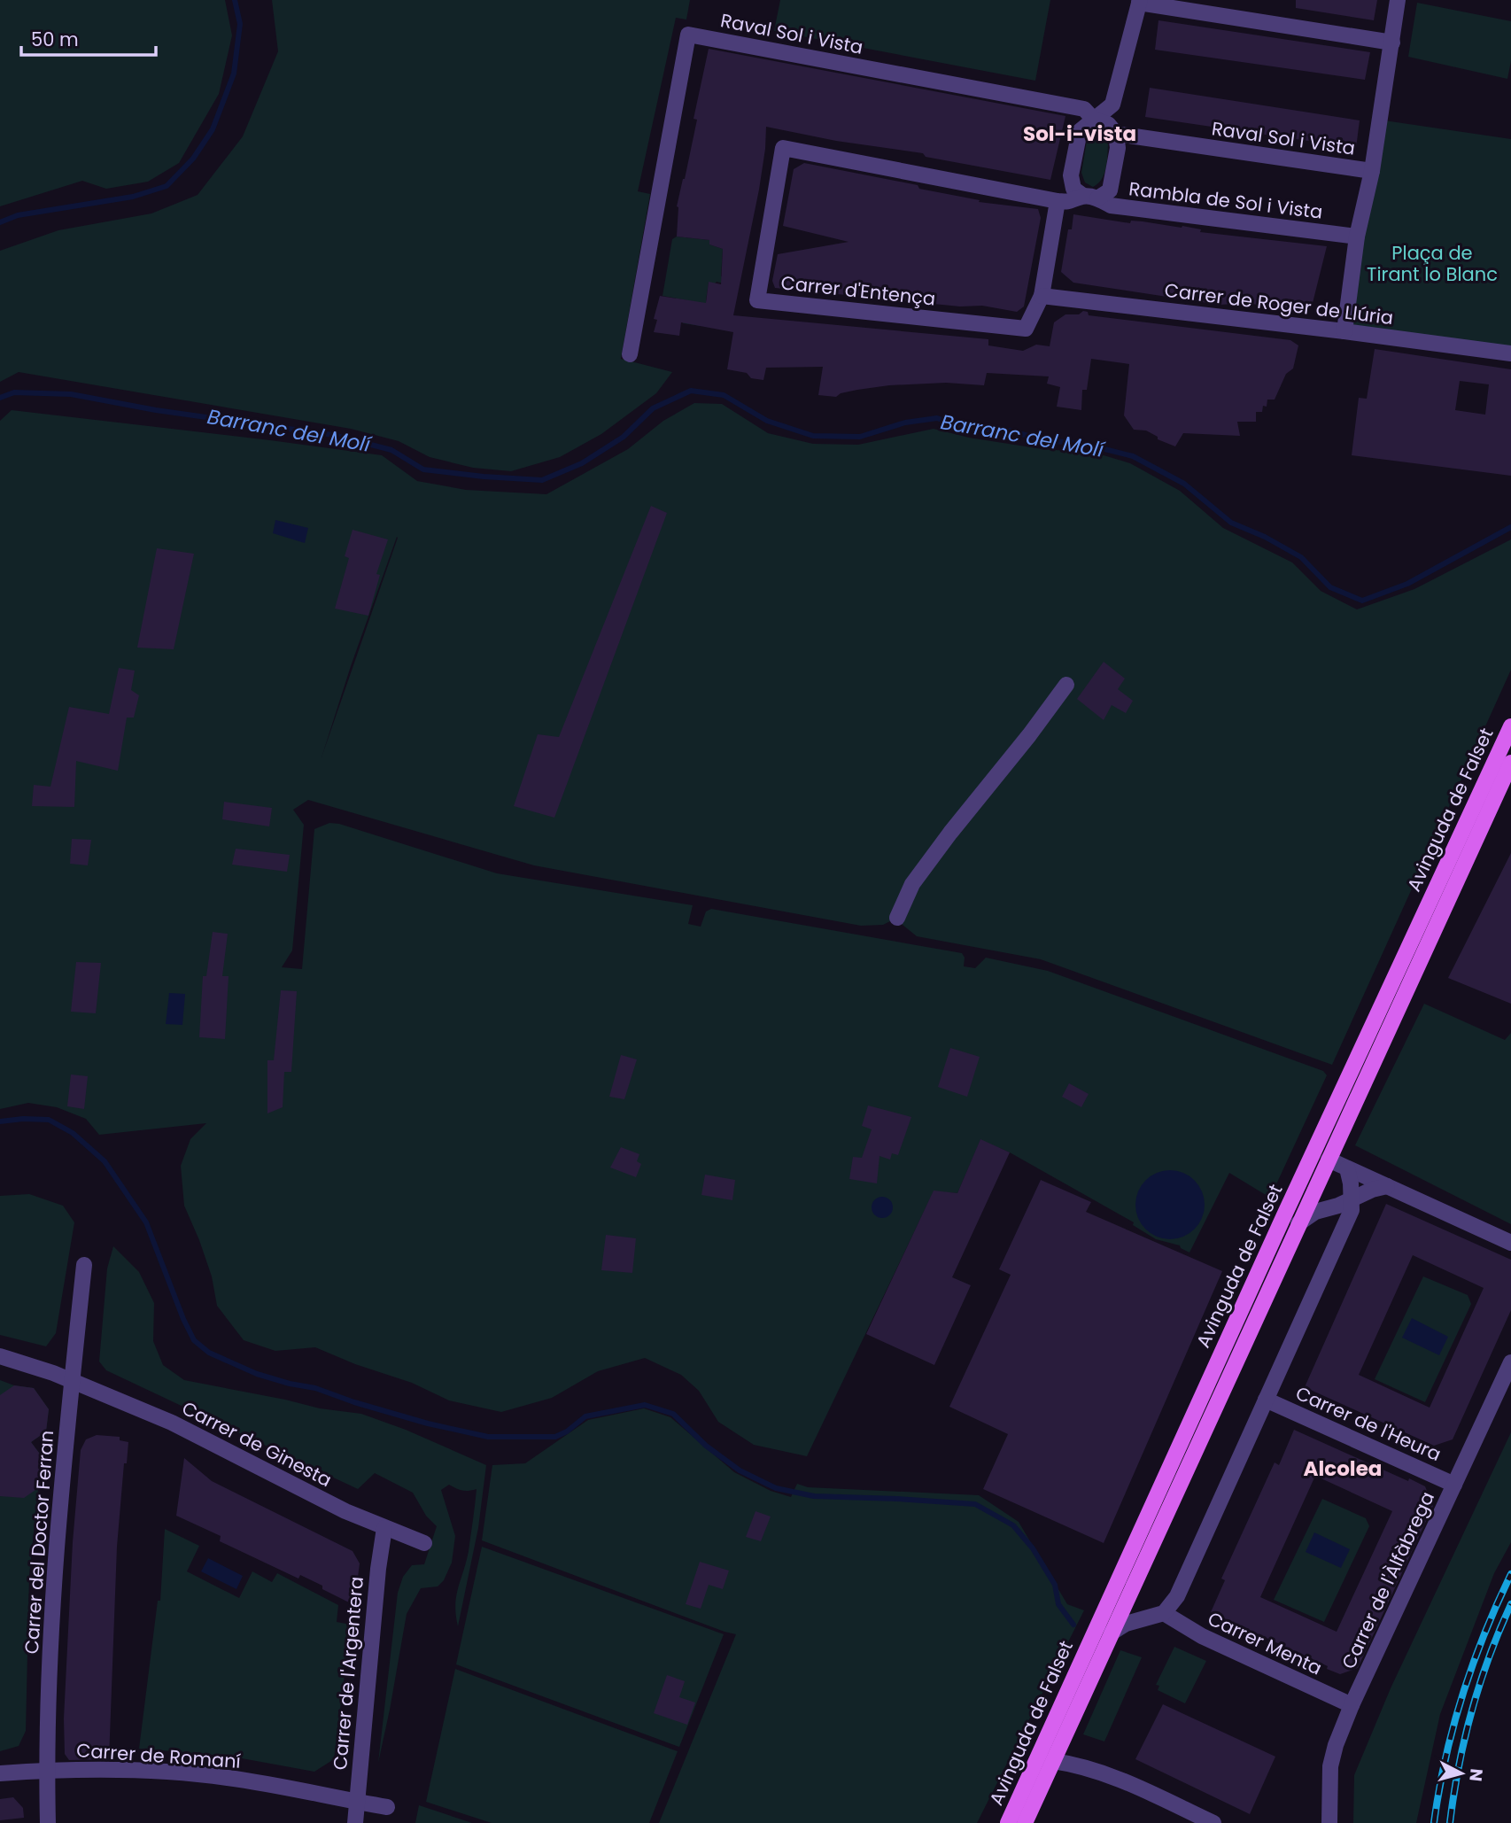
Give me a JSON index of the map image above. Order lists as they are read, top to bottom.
{
  "streets": {
    "main road": ["Avinguda de Falset"],
    "street": [
      "Raval Sol i Vista",
      "Rambla de Sol i Vista",
      "Carrer d'Entença",
      "Carrer de Roger de Llúria",
      "Carrer de l'Heura",
      "Carrer de Ginesta",
      "Carrer del Doctor Ferran",
      "Carrer de l'Àlfàbrega",
      "Carrer Menta",
      "Carrer de l'Argentera",
      "Carrer de Romaní"
    ]
  },
  "crossings": [
    ["Rambla de Sol i Vista", "Carrer d'Entença"],
    ["Carrer d'Entença", "Carrer de Roger de Llúria"],
    ["Carrer de l'Heura", "Carrer de l'Àlfàbrega"],
    ["Carrer de Ginesta", "Carrer del Doctor Ferran"],
    ["Carrer de Ginesta", "Carrer de l'Argentera"],
    ["Carrer del Doctor Ferran", "Carrer de Romaní"],
    ["Carrer de l'Àlfàbrega", "Carrer Menta"],
    ["Carrer de l'Argentera", "Carrer de Romaní"]
  ],
  "districts": ["Sol-i-vista", "Alcolea"],
  "water": ["Barranc del Molí"],
  "parks": ["Plaça de Tirant lo Blanc"],
  "scale_bar": "50 m",
  "north": "right"
}
